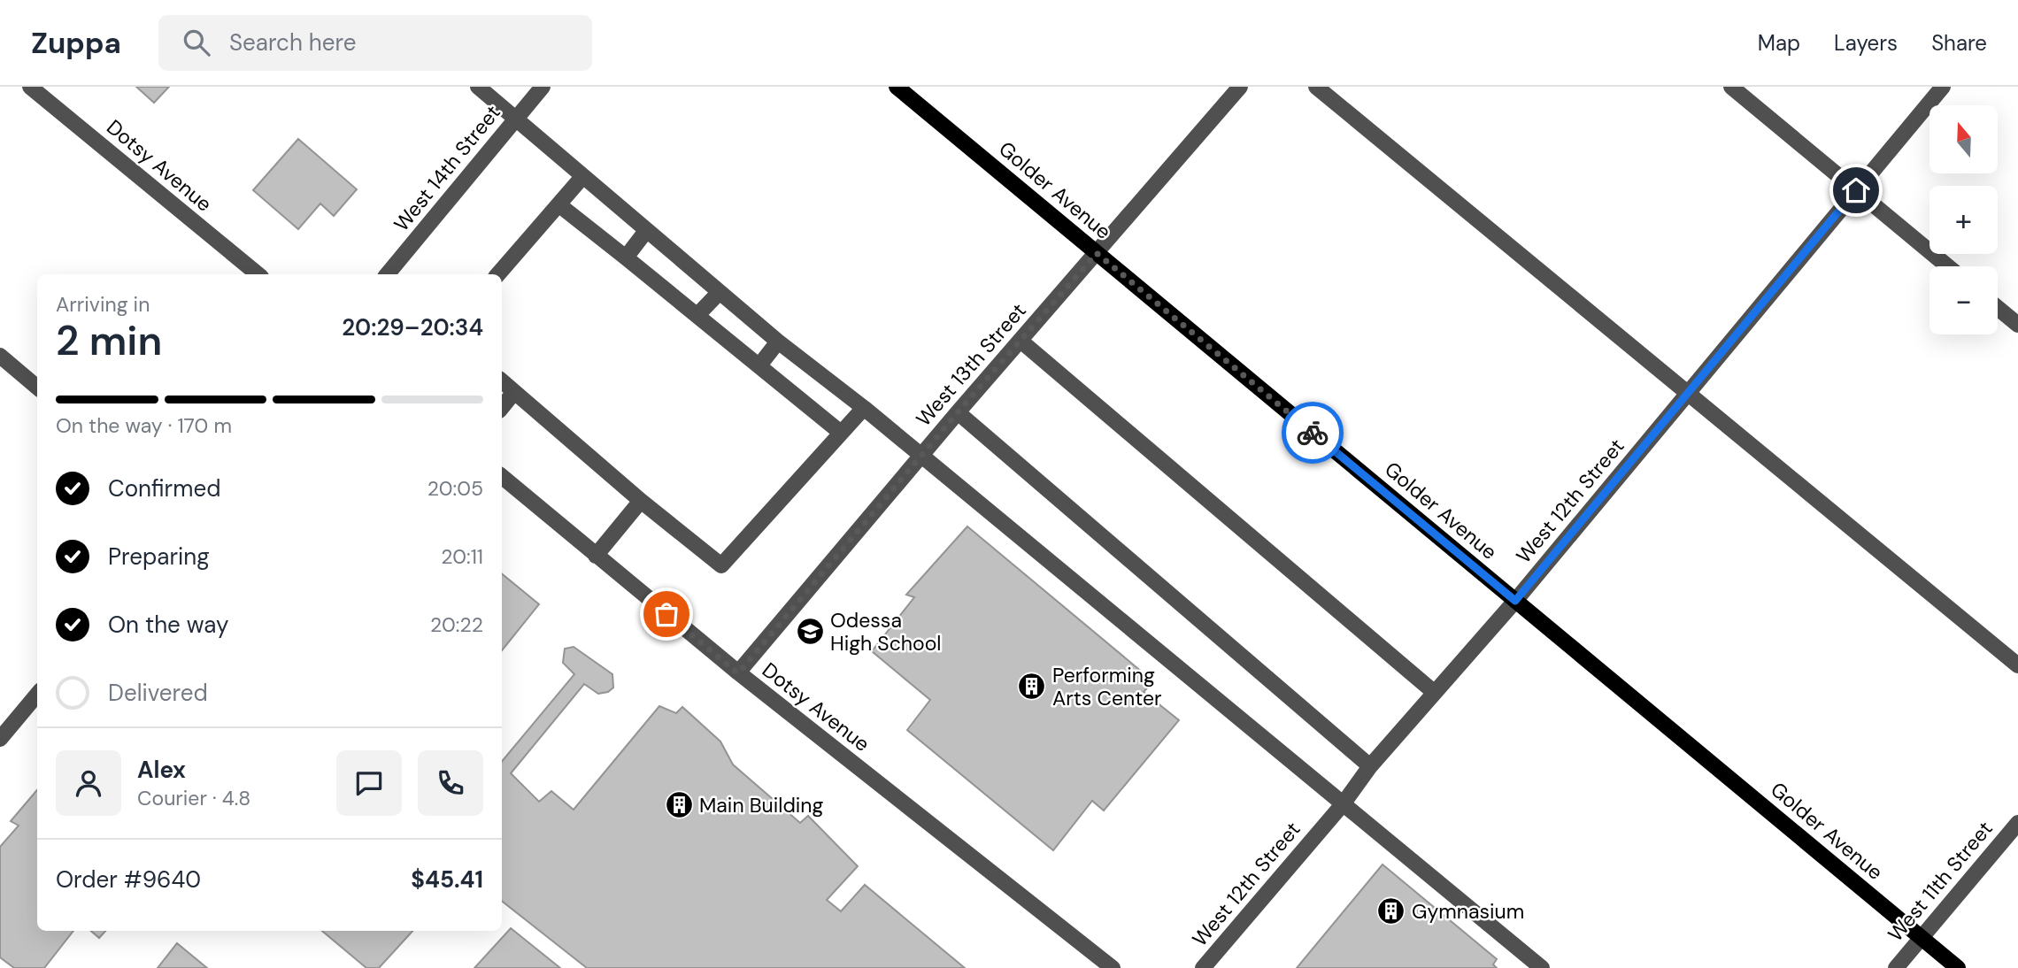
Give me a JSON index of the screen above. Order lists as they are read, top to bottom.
{
  "streets": {
    "main road": ["Golder Avenue"],
    "street": [
      "Dotsy Avenue",
      "West 14th Street",
      "West 13th Street",
      "West 12th Street",
      "West 11th Street"
    ]
  },
  "crossings": [
    ["Dotsy Avenue", "West 13th Street"],
    ["Golder Avenue", "West 13th Street"],
    ["Golder Avenue", "West 12th Street"],
    ["Golder Avenue", "West 11th Street"]
  ],
  "places": {
    "school or university": ["Odessa High School"],
    "building": ["Performing Arts Center", "Main Building", "Gymnasium"]
  },
  "north": "top",
  "page": {
    "header": "Zuppa",
    "search": "Search here",
    "nav": ["Map", "Layers", "Share"],
    "map_buttons": ["+", "−"],
    "heading": ["2 min", "Arriving in", "20:29–20:34"],
    "panel": [
      "Alex",
      "Courier · 4.8",
      "Order #9640",
      "$45.41"
    ],
    "bar": "On the way · 170 m",
    "list": [
      ["Confirmed", "20:05"],
      ["Preparing", "20:11"],
      ["On the way", "20:22"],
      "Delivered"
    ]
  }
}
